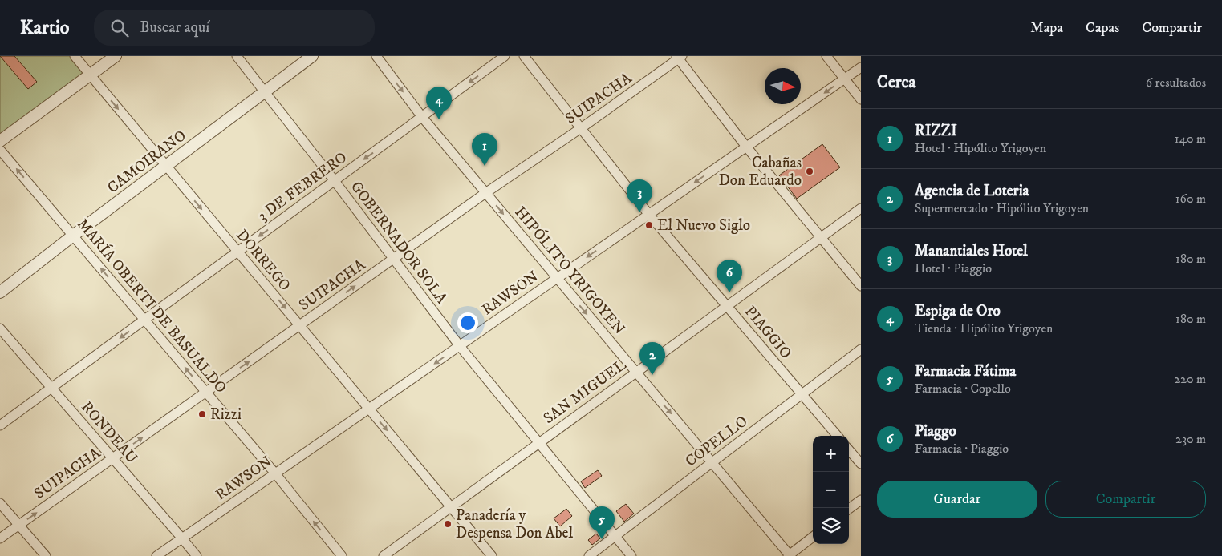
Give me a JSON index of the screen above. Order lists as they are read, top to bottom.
{
  "streets": {
    "street": [
      "SUIPACHA",
      "CAMOIRANO",
      "3 DE FEBRERO",
      "GOBERNADOR SOLA",
      "DORREGO",
      "HIPÓLITO YRIGOYEN",
      "RAWSON",
      "MARÍA OBERTI DE BASUALDO",
      "PIAGGIO",
      "SAN MIGUEL",
      "RONDEAU",
      "COPELLO"
    ]
  },
  "crossings": [
    ["SUIPACHA", "GOBERNADOR SOLA"],
    ["SUIPACHA", "DORREGO"],
    ["SUIPACHA", "HIPÓLITO YRIGOYEN"],
    ["SUIPACHA", "MARÍA OBERTI DE BASUALDO"],
    ["SUIPACHA", "PIAGGIO"],
    ["SUIPACHA", "RONDEAU"],
    ["CAMOIRANO", "GOBERNADOR SOLA"],
    ["CAMOIRANO", "DORREGO"],
    ["CAMOIRANO", "MARÍA OBERTI DE BASUALDO"],
    ["3 DE FEBRERO", "GOBERNADOR SOLA"],
    ["3 DE FEBRERO", "DORREGO"],
    ["3 DE FEBRERO", "HIPÓLITO YRIGOYEN"],
    ["3 DE FEBRERO", "MARÍA OBERTI DE BASUALDO"],
    ["3 DE FEBRERO", "RONDEAU"],
    ["GOBERNADOR SOLA", "RAWSON"],
    ["GOBERNADOR SOLA", "SAN MIGUEL"],
    ["GOBERNADOR SOLA", "COPELLO"],
    ["DORREGO", "RAWSON"],
    ["DORREGO", "SAN MIGUEL"],
    ["HIPÓLITO YRIGOYEN", "RAWSON"],
    ["HIPÓLITO YRIGOYEN", "SAN MIGUEL"],
    ["HIPÓLITO YRIGOYEN", "COPELLO"],
    ["RAWSON", "MARÍA OBERTI DE BASUALDO"],
    ["RAWSON", "PIAGGIO"],
    ["RAWSON", "RONDEAU"],
    ["PIAGGIO", "SAN MIGUEL"],
    ["PIAGGIO", "COPELLO"]
  ],
  "one_way": [
    "SUIPACHA",
    "3 DE FEBRERO",
    "DORREGO",
    "HIPÓLITO YRIGOYEN",
    "RAWSON",
    "MARÍA OBERTI DE BASUALDO"
  ],
  "places": [
    "Cabañas Don Eduardo",
    "El Nuevo Siglo",
    "Rizzi",
    "Panadería y Despensa Don Abel"
  ],
  "north": "right",
  "page": {
    "header": "Kartio",
    "search": "Buscar aquí",
    "nav": ["Mapa", "Capas", "Compartir"],
    "heading": ["Cerca", "6 resultados"],
    "pins": [
      "4",
      "1",
      "3",
      "6",
      "2",
      "5"
    ],
    "list": [
      {
        "mark": "1",
        "name": "RIZZI",
        "note": "Hotel · Hipólito Yrigoyen",
        "value": "140 m"
      },
      {
        "mark": "2",
        "name": "Agencia de Loteria",
        "note": "Supermercado · Hipólito Yrigoyen",
        "value": "160 m"
      },
      {
        "mark": "3",
        "name": "Manantiales Hotel",
        "note": "Hotel · Piaggio",
        "value": "180 m"
      },
      {
        "mark": "4",
        "name": "Espiga de Oro",
        "note": "Tienda · Hipólito Yrigoyen",
        "value": "180 m"
      },
      {
        "mark": "5",
        "name": "Farmacia Fátima",
        "note": "Farmacia · Copello",
        "value": "220 m"
      },
      {
        "mark": "6",
        "name": "Piaggo",
        "note": "Farmacia · Piaggio",
        "value": "230 m"
      }
    ],
    "map_buttons": ["+", "−"],
    "buttons": ["Guardar", "Compartir"]
  }
}
